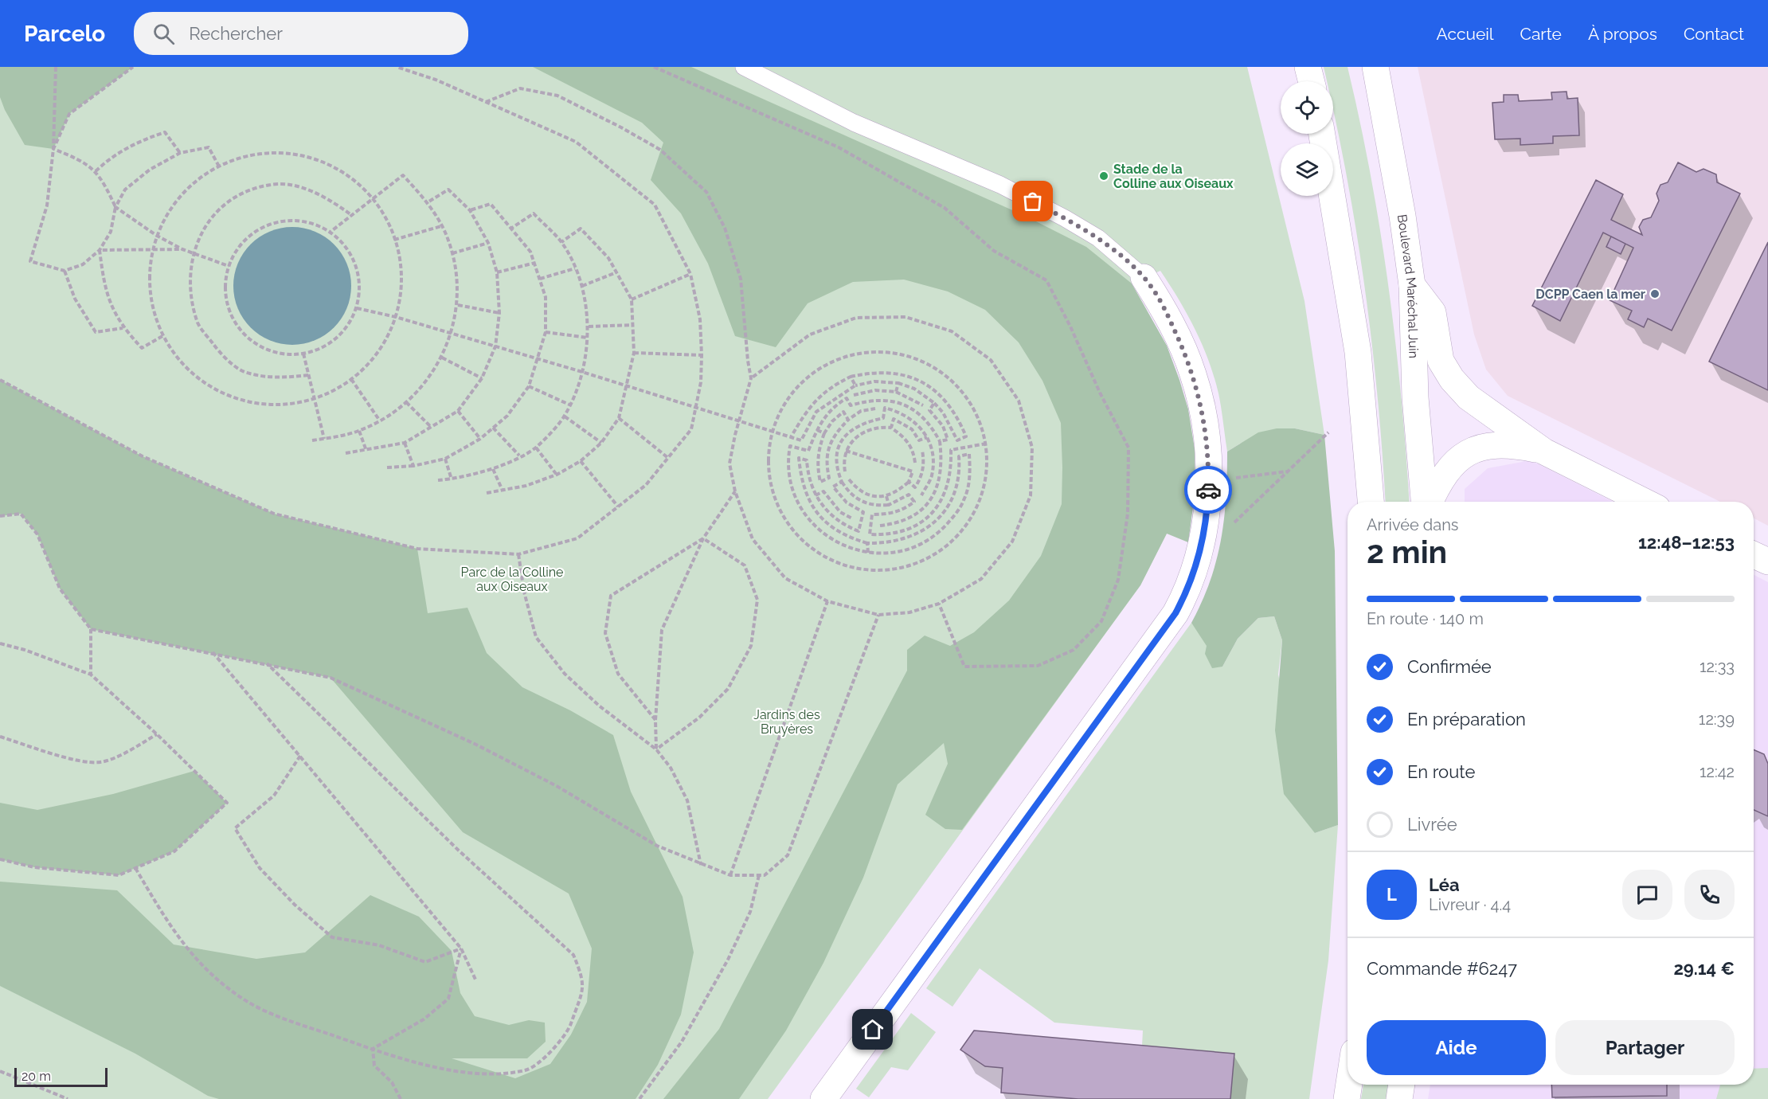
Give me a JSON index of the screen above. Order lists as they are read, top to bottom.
{
  "streets": {
    "main road": ["Boulevard Maréchal Juin"]
  },
  "parks": ["Parc de la Colline aux Oiseaux", "Jardins des Bruyères"],
  "places": ["Stade de la Colline aux Oiseaux", "DCPP Caen la mer"],
  "scale_bar": "20 m",
  "page": {
    "header": "Parcelo",
    "search": "Rechercher",
    "nav": [
      "Accueil",
      "Carte",
      "À propos",
      "Contact"
    ],
    "heading": ["2 min", "Arrivée dans", "12:48–12:53"],
    "panel": [
      "Léa",
      "Livreur · 4.4",
      "Commande #6247",
      "29.14 €"
    ],
    "bar": "En route · 140 m",
    "list": [
      ["Confirmée", "12:33"],
      ["En préparation", "12:39"],
      ["En route", "12:42"],
      "Livrée"
    ],
    "round": "L",
    "buttons": ["Aide", "Partager"],
    "scale": "20 m"
  }
}
